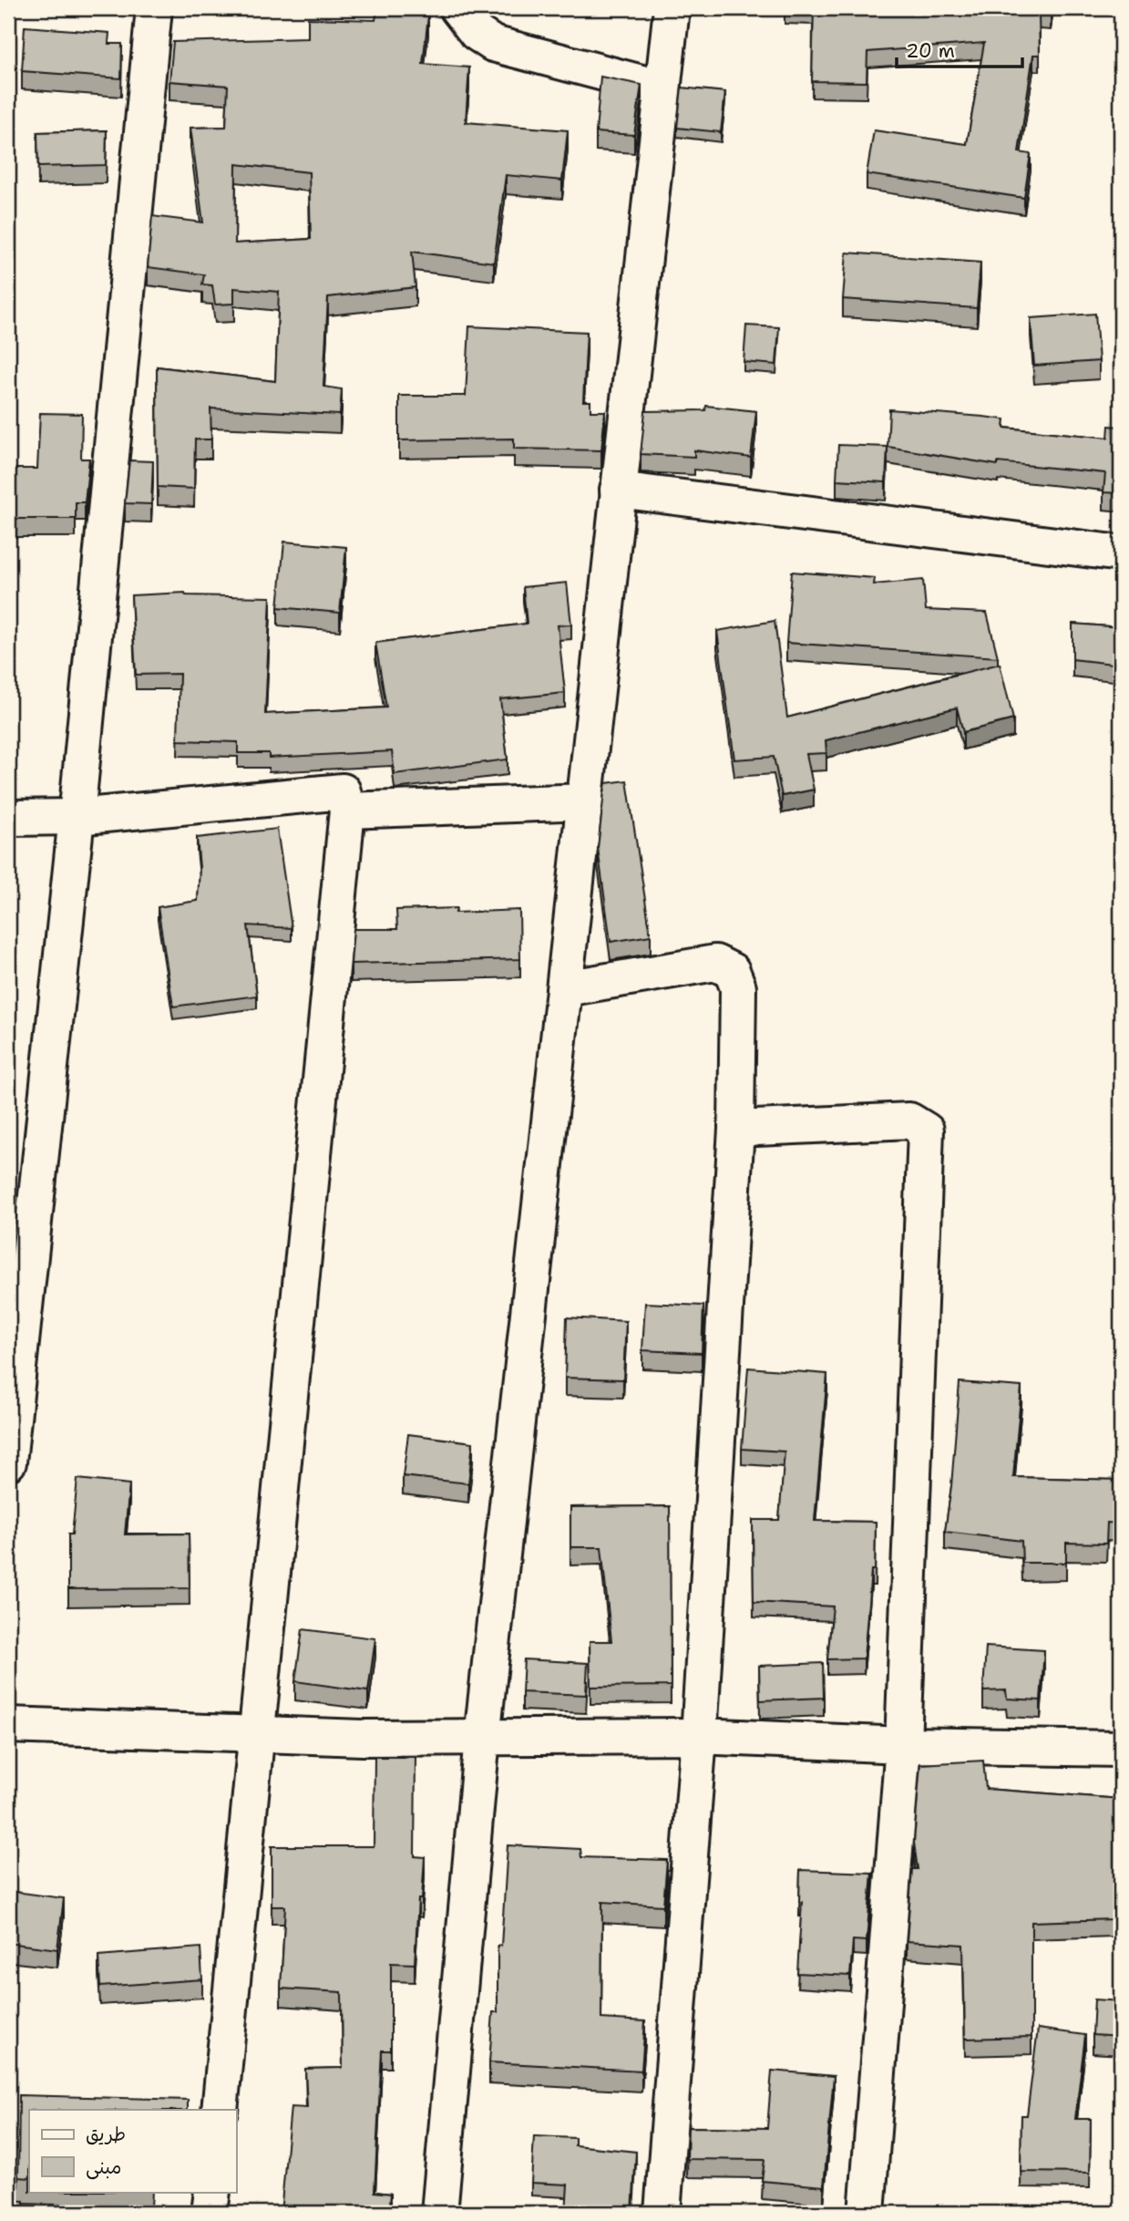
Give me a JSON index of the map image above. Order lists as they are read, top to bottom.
{
  "legend": ["طريق", "مبنى"],
  "scale_bar": "20 m"
}
